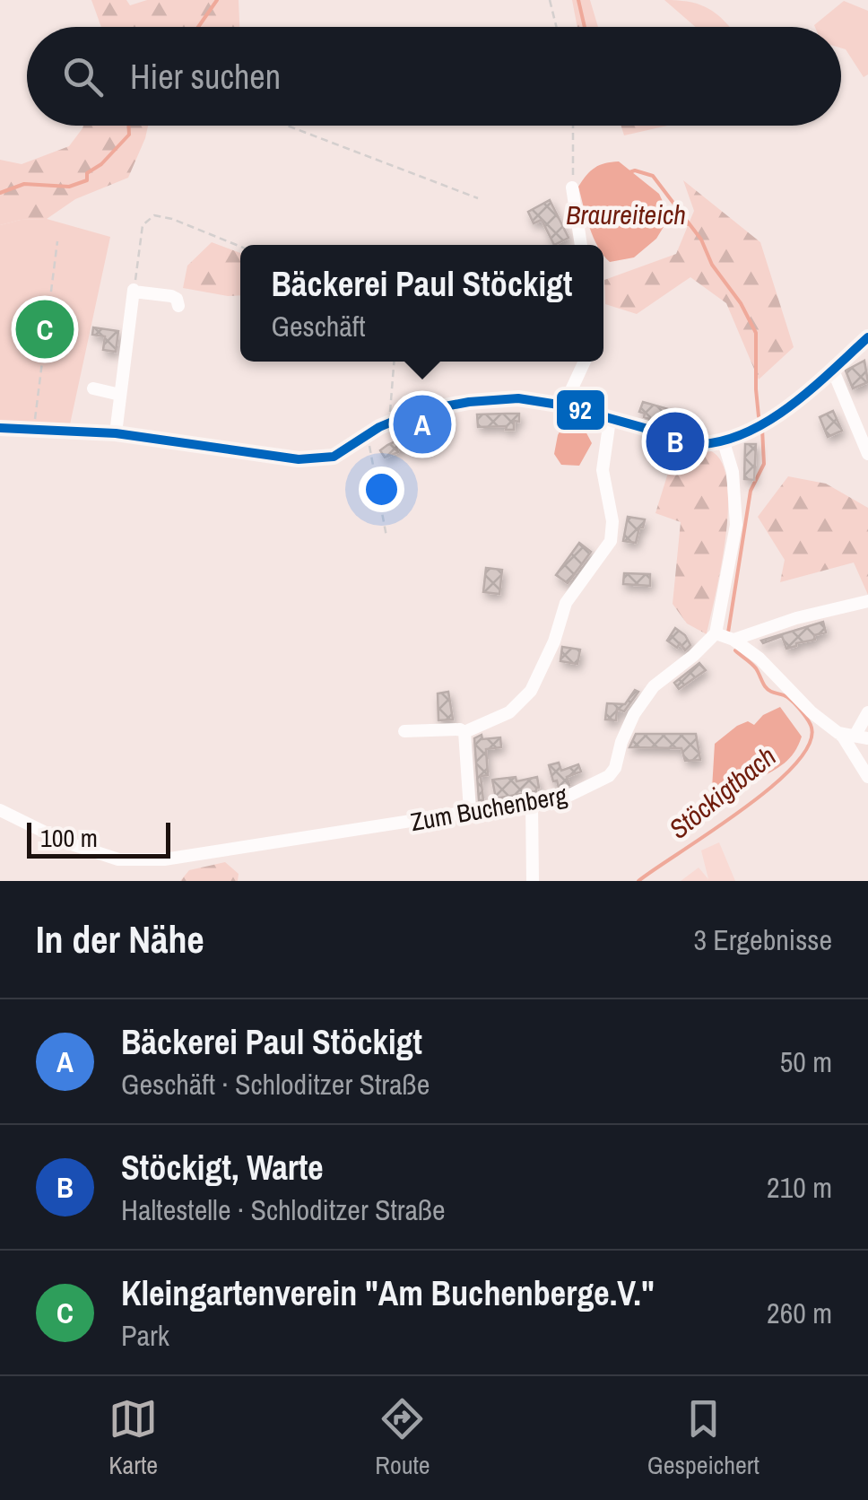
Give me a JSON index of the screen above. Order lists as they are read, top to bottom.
{
  "streets": {
    "street": ["Zum Buchenberg"]
  },
  "water": ["Braureiteich", "Stöckigtbach"],
  "lines": ["transit line 92"],
  "scale_bar": "100 m",
  "page": {
    "search": "Hier suchen",
    "popup": ["Bäckerei Paul Stöckigt", "Geschäft"],
    "pins": ["C", "A", "B"],
    "scale": "100 m",
    "heading": ["In der Nähe", "3 Ergebnisse"],
    "list": [
      {
        "mark": "A",
        "name": "Bäckerei Paul Stöckigt",
        "note": "Geschäft · Schloditzer Straße",
        "value": "50 m"
      },
      {
        "mark": "B",
        "name": "Stöckigt, Warte",
        "note": "Haltestelle · Schloditzer Straße",
        "value": "210 m"
      },
      {
        "mark": "C",
        "name": "Kleingartenverein \"Am Buchenberge.V.\"",
        "note": "Park",
        "value": "260 m"
      }
    ],
    "nav": ["Karte", "Route", "Gespeichert"]
  }
}
